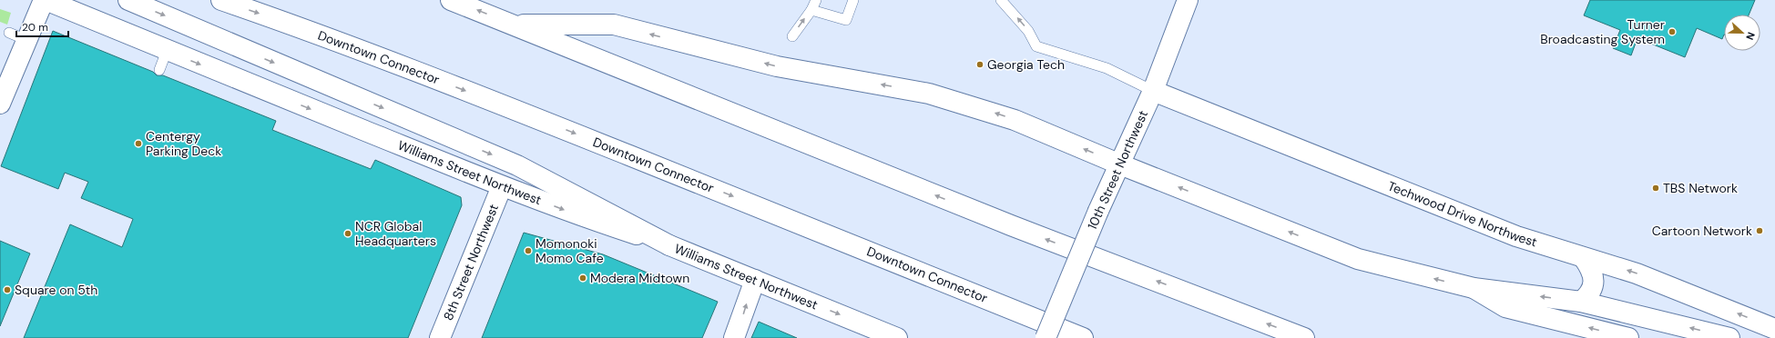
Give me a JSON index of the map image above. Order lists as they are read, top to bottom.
{
  "streets": {
    "main road": [
      "Downtown Connector",
      "10th Street Northwest",
      "Williams Street Northwest",
      "Techwood Drive Northwest",
      "8th Street Northwest"
    ]
  },
  "crossings": [
    ["10th Street Northwest", "Techwood Drive Northwest"],
    ["Williams Street Northwest", "8th Street Northwest"]
  ],
  "places": [
    "Turner Broadcasting System",
    "Georgia Tech",
    "Centergy Parking Deck",
    "TBS Network",
    "Cartoon Network",
    "NCR Global Headquarters",
    "Momonoki Momo Cafe",
    "Modera Midtown",
    "Square on 5th"
  ],
  "scale_bar": "20 m",
  "north": "right"
}
